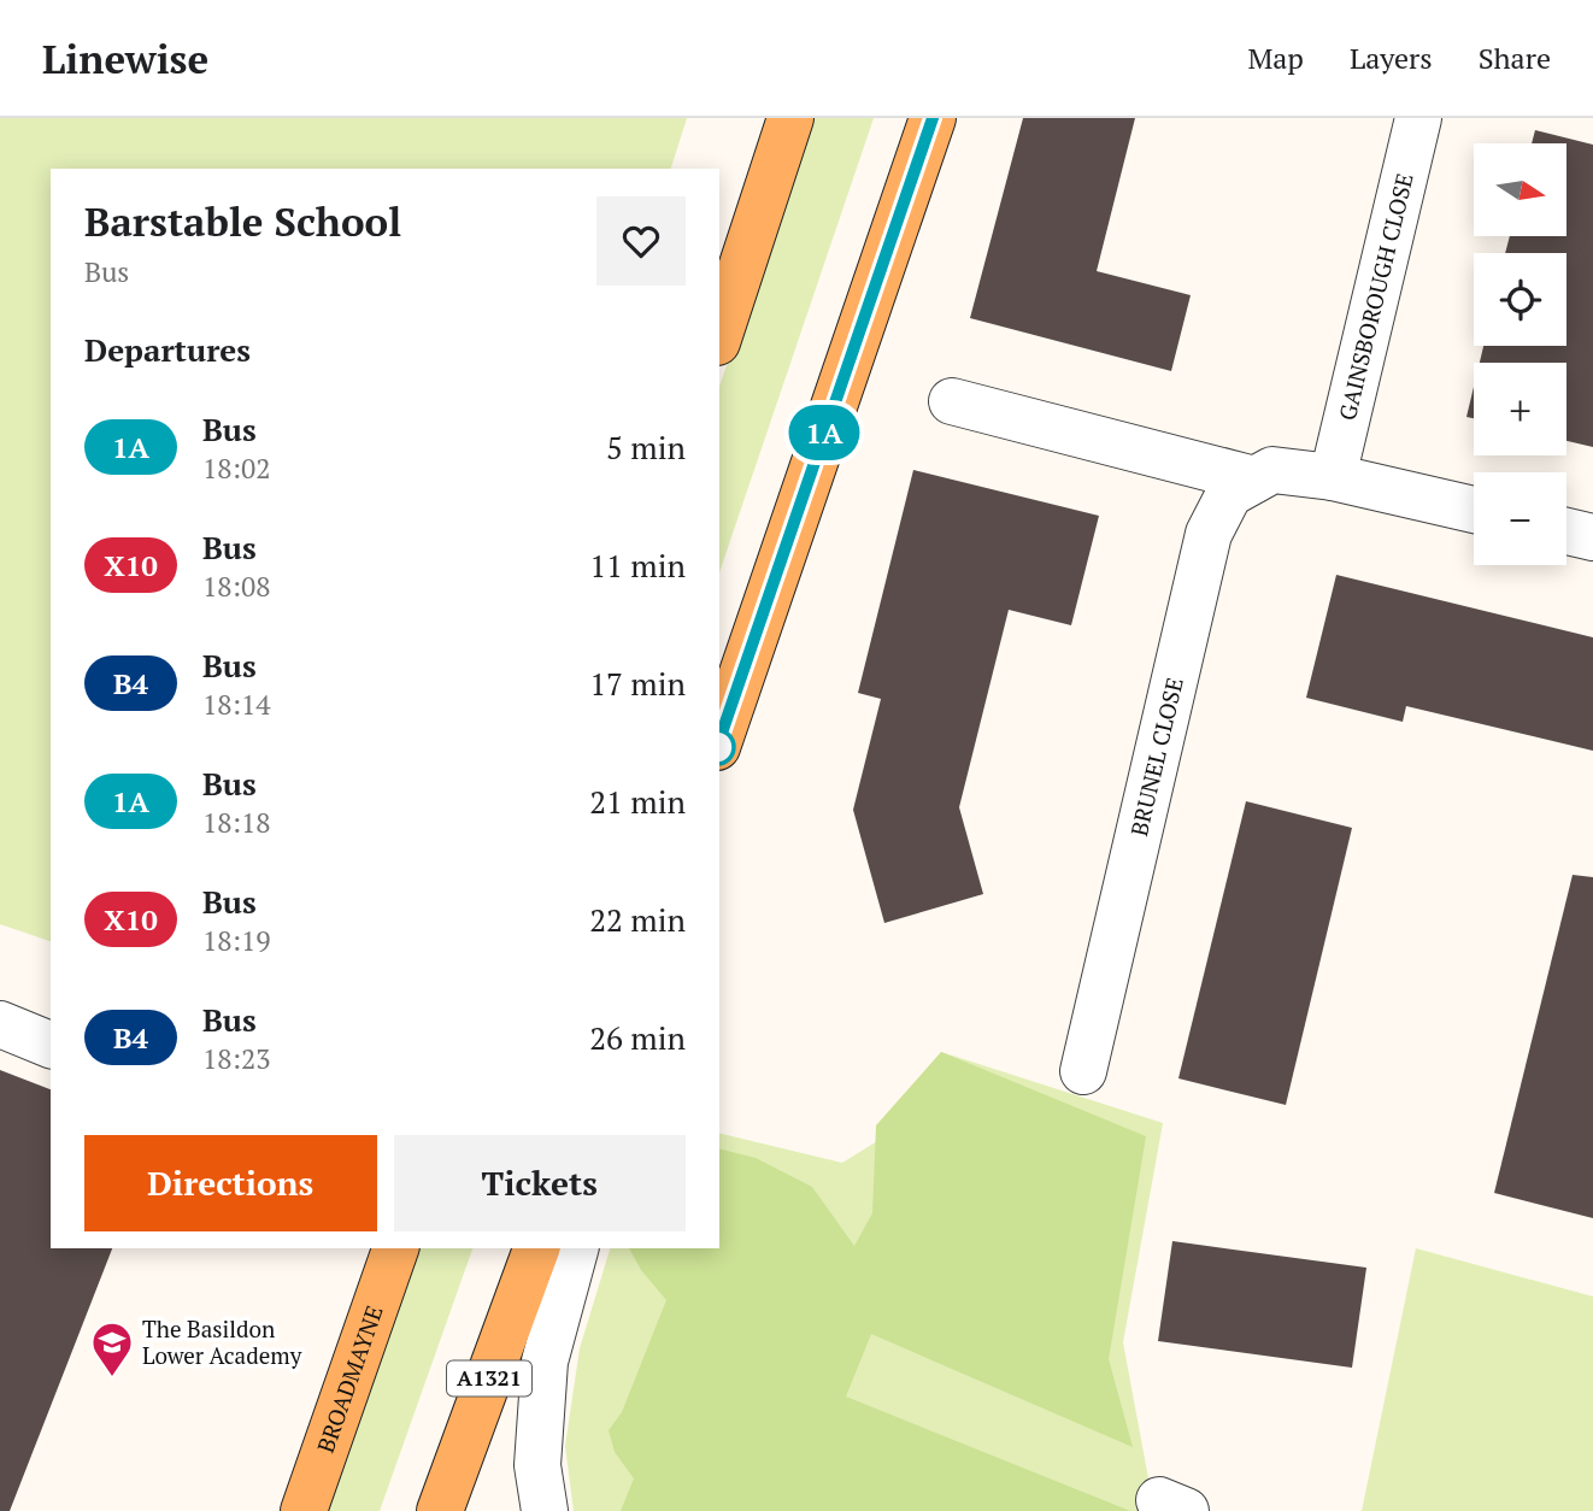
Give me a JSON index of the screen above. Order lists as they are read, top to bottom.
{
  "streets": {
    "main road": ["BROADMAYNE", "A1321"],
    "street": ["GAINSBOROUGH CLOSE", "BRUNEL CLOSE"]
  },
  "places": {
    "school or university": ["The Basildon Lower Academy"]
  },
  "lines": ["bus line 1A"],
  "north": "right",
  "page": {
    "header": "Linewise",
    "nav": ["Map", "Layers", "Share"],
    "on_map": "1A",
    "map_buttons": ["+", "−"],
    "heading": [
      ["Barstable School", "Bus"],
      "Departures"
    ],
    "list": [
      {
        "mark": "1A",
        "name": "Bus",
        "note": "18:02",
        "value": "5 min"
      },
      {
        "mark": "X10",
        "name": "Bus",
        "note": "18:08",
        "value": "11 min"
      },
      {
        "mark": "B4",
        "name": "Bus",
        "note": "18:14",
        "value": "17 min"
      },
      {
        "mark": "1A",
        "name": "Bus",
        "note": "18:18",
        "value": "21 min"
      },
      {
        "mark": "X10",
        "name": "Bus",
        "note": "18:19",
        "value": "22 min"
      },
      {
        "mark": "B4",
        "name": "Bus",
        "note": "18:23",
        "value": "26 min"
      }
    ],
    "buttons": ["Directions", "Tickets"]
  }
}
